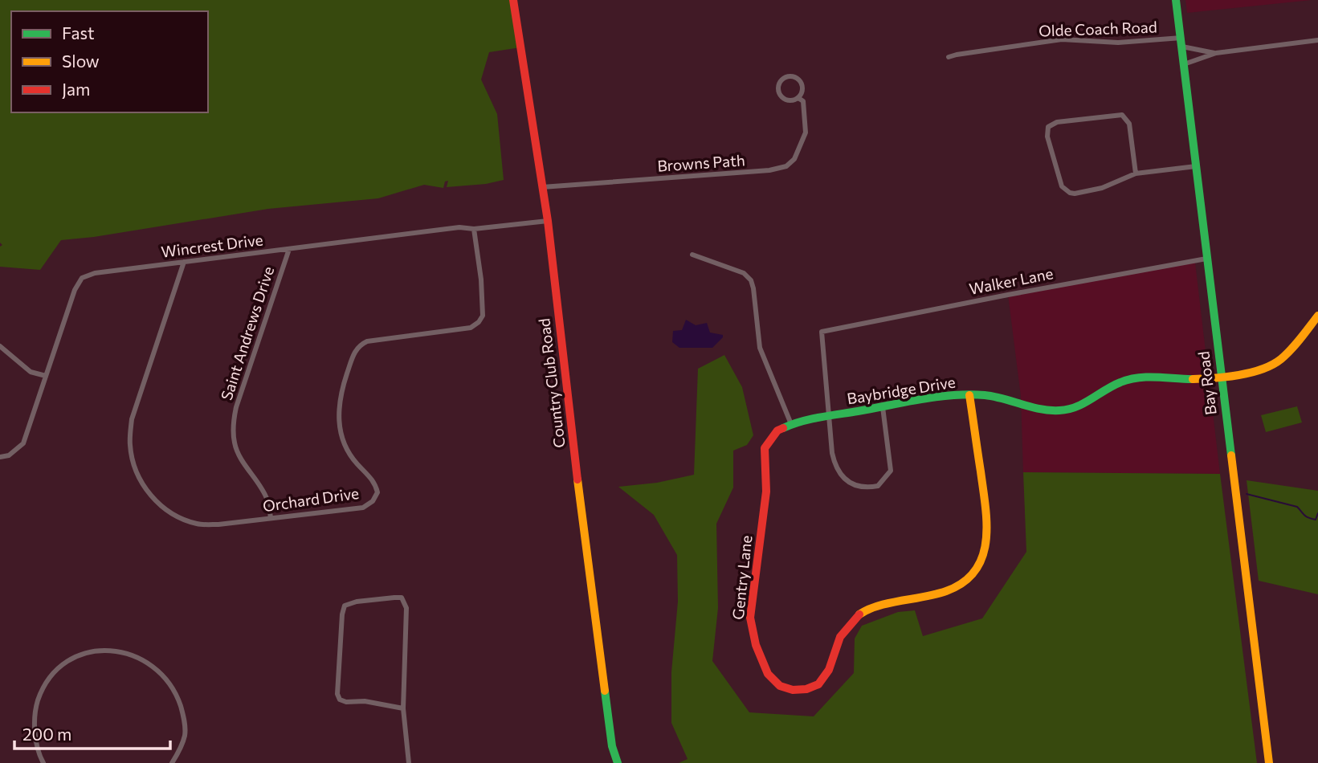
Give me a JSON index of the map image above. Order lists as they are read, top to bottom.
{
  "streets": {
    "street": [
      "Olde Coach Road",
      "Browns Path",
      "Wincrest Drive",
      "Walker Lane",
      "Saint Andrews Drive",
      "Country Club Road",
      "Bay Road",
      "Baybridge Drive",
      "Orchard Drive",
      "Gentry Lane"
    ]
  },
  "crossings": [
    ["Olde Coach Road", "Bay Road"],
    ["Browns Path", "Country Club Road"],
    ["Wincrest Drive", "Saint Andrews Drive"],
    ["Wincrest Drive", "Country Club Road"],
    ["Wincrest Drive", "Orchard Drive"],
    ["Walker Lane", "Bay Road"],
    ["Walker Lane", "Baybridge Drive"],
    ["Saint Andrews Drive", "Orchard Drive"],
    ["Bay Road", "Baybridge Drive"],
    ["Baybridge Drive", "Gentry Lane"]
  ],
  "legend": ["Fast", "Slow", "Jam"],
  "scale_bar": "200 m"
}
